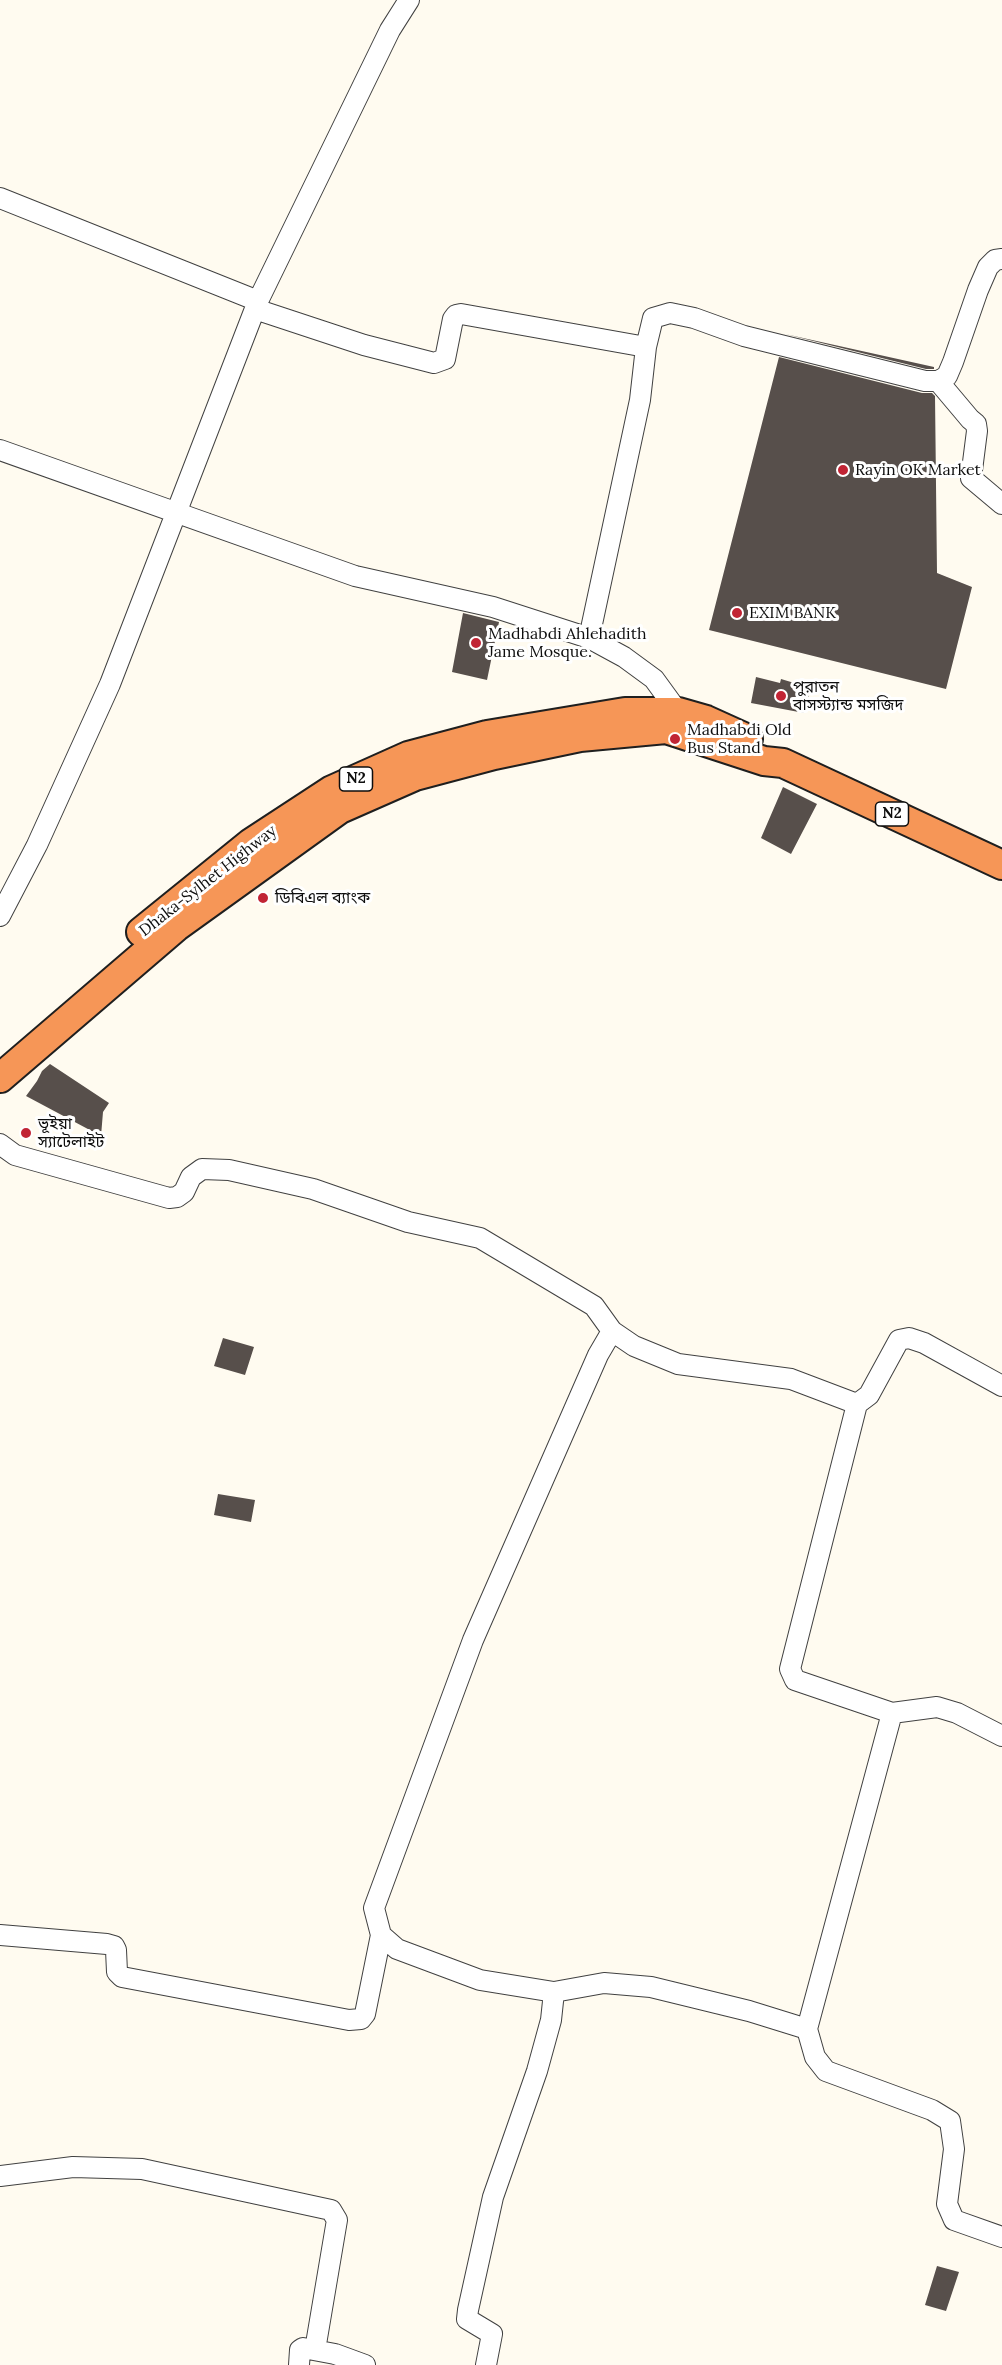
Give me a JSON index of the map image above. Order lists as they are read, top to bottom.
{
  "streets": {
    "highway": ["N2", "Dhaka-Sylhet Highway"]
  },
  "places": [
    "Rayin OK Market",
    "EXIM BANK",
    "Madhabdi Ahlehadith Jame Mosque.",
    "পুরাতন বাসস্ট্যান্ড মসজিদ",
    "Madhabdi Old Bus Stand",
    "ডিবিএল ব্যাংক",
    "ভূইয়া স্যাটেলাইট"
  ]
}
